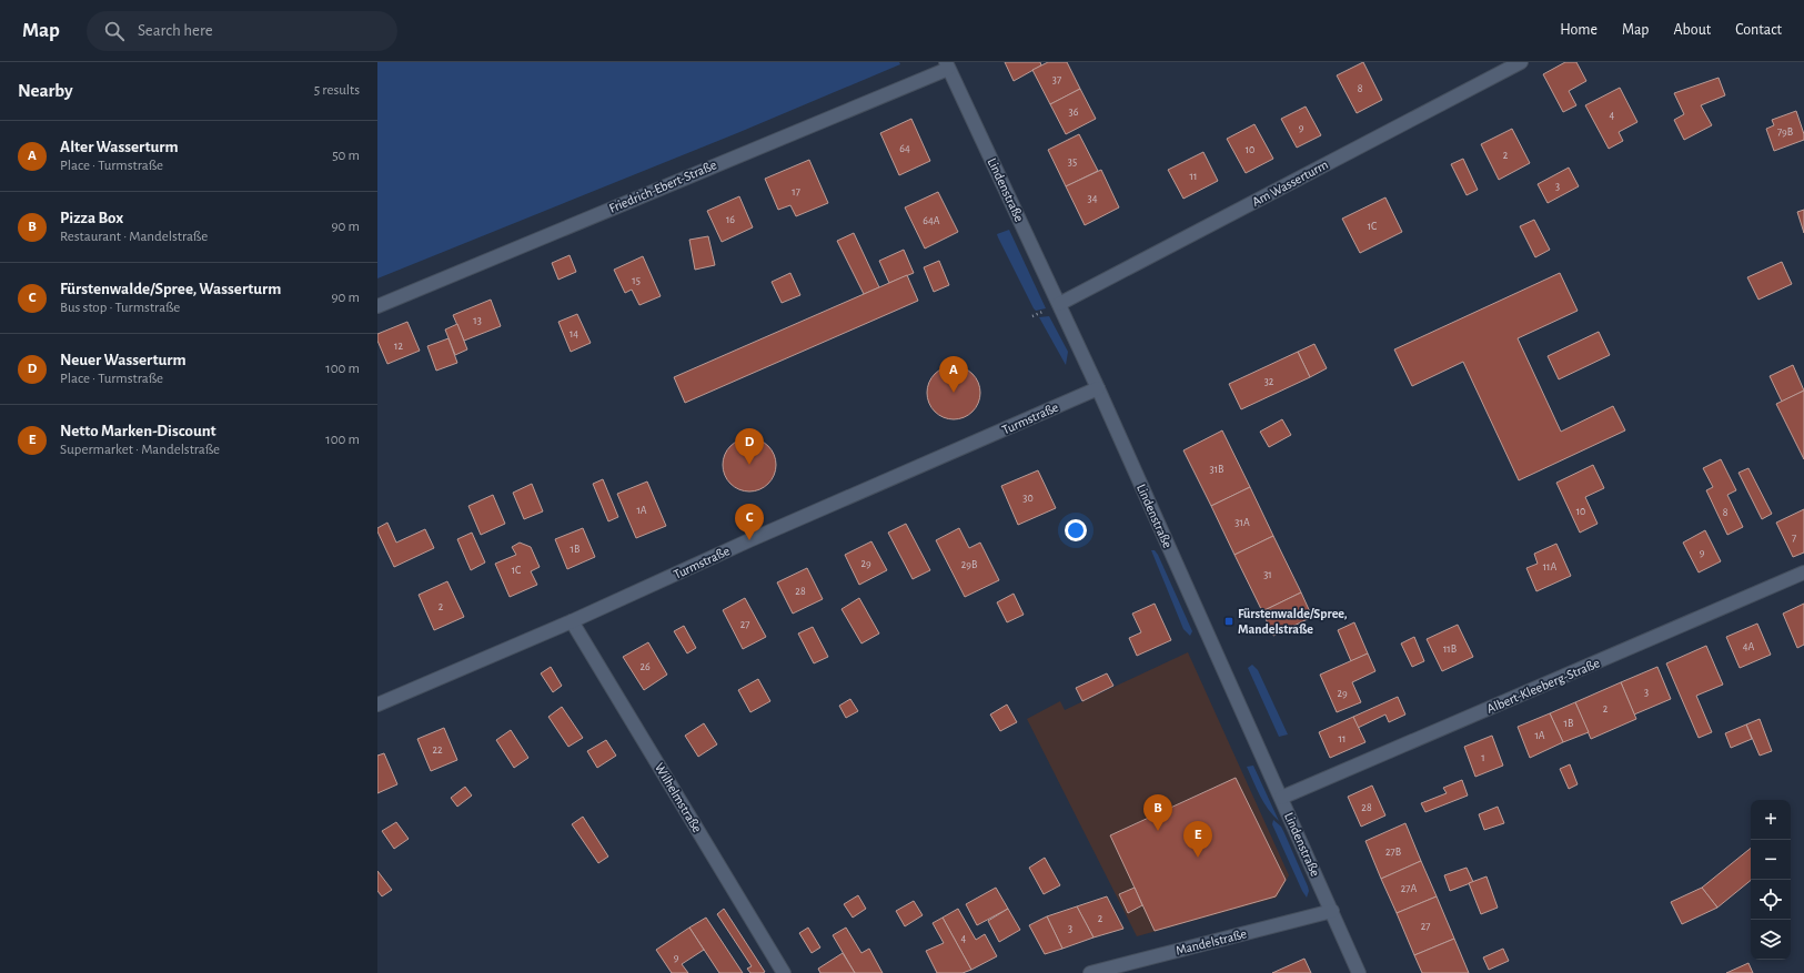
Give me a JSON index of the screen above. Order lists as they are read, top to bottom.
{
  "streets": {
    "street": [
      "Am Wasserturm",
      "Friedrich-Ebert-Straße",
      "Lindenstraße",
      "Turmstraße",
      "Albert-Kleeberg-Straße",
      "Wilhelmstraße",
      "Mandelstraße"
    ]
  },
  "crossings": [
    ["Am Wasserturm", "Lindenstraße"],
    ["Friedrich-Ebert-Straße", "Lindenstraße"],
    ["Lindenstraße", "Turmstraße"],
    ["Lindenstraße", "Albert-Kleeberg-Straße"],
    ["Lindenstraße", "Mandelstraße"],
    ["Turmstraße", "Wilhelmstraße"]
  ],
  "places": {
    "transit": ["Fürstenwalde/Spree, Mandelstraße"]
  },
  "house_numbers": [
    "37",
    "8",
    "36",
    "4",
    "9",
    "79B",
    "64",
    "10",
    "2",
    "35",
    "11",
    "3",
    "17",
    "34",
    "16",
    "64A",
    "1C",
    "15",
    "13",
    "14",
    "12",
    "32",
    "31B",
    "30",
    "1A",
    "10",
    "8",
    "31A",
    "7",
    "1B",
    "9",
    "29",
    "29B",
    "11A",
    "1C",
    "31",
    "28",
    "2",
    "27",
    "4A",
    "11B",
    "26",
    "3",
    "29",
    "2",
    "1B",
    "1A",
    "11",
    "22",
    "1",
    "28",
    "27B",
    "27A",
    "2",
    "27",
    "3",
    "4",
    "9"
  ],
  "page": {
    "header": "Map",
    "search": "Search here",
    "nav": [
      "Home",
      "Map",
      "About",
      "Contact"
    ],
    "heading": ["Nearby", "5 results"],
    "list": [
      {
        "mark": "A",
        "name": "Alter Wasserturm",
        "note": "Place · Turmstraße",
        "value": "50 m"
      },
      {
        "mark": "B",
        "name": "Pizza Box",
        "note": "Restaurant · Mandelstraße",
        "value": "90 m"
      },
      {
        "mark": "C",
        "name": "Fürstenwalde/Spree, Wasserturm",
        "note": "Bus stop · Turmstraße",
        "value": "90 m"
      },
      {
        "mark": "D",
        "name": "Neuer Wasserturm",
        "note": "Place · Turmstraße",
        "value": "100 m"
      },
      {
        "mark": "E",
        "name": "Netto Marken-Discount",
        "note": "Supermarket · Mandelstraße",
        "value": "100 m"
      }
    ],
    "pins": [
      "A",
      "D",
      "C",
      "B",
      "E"
    ],
    "map_buttons": ["+", "−"]
  }
}
